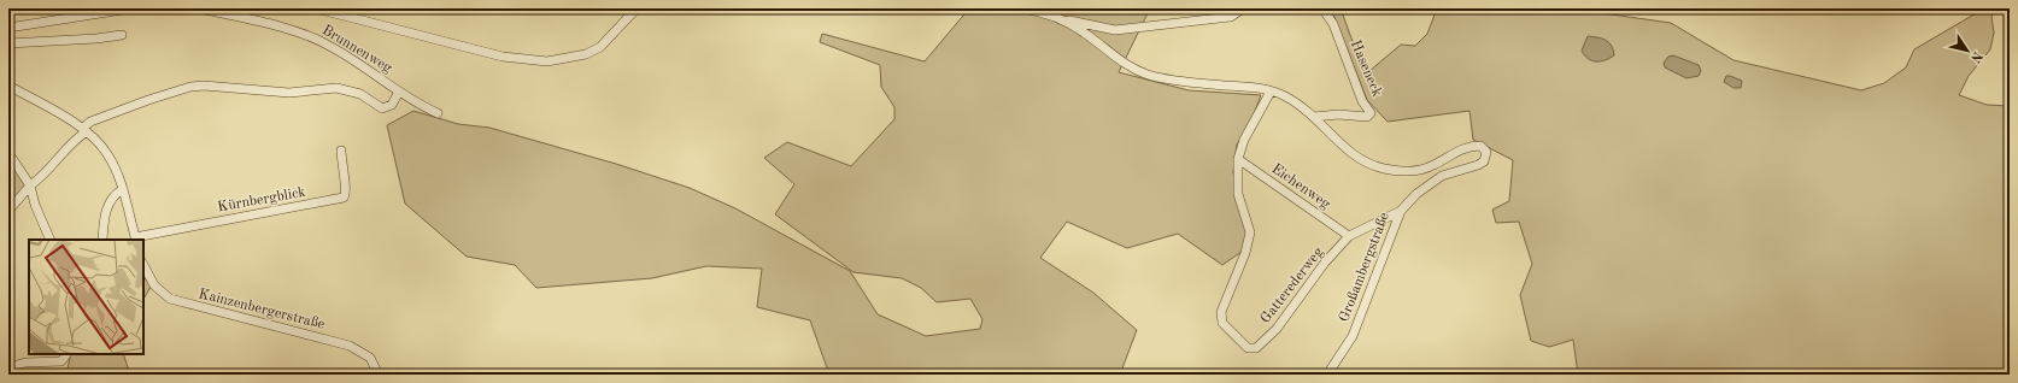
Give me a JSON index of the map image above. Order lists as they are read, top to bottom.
{
  "streets": {
    "street": [
      "Brunnenweg",
      "Haseneck",
      "Eichenweg",
      "Kürnbergblick",
      "Großambergstraße",
      "Gatterederweg",
      "Kainzenbergerstraße"
    ]
  },
  "crossings": [
    ["Haseneck", "Großambergstraße"],
    ["Eichenweg", "Gatterederweg"],
    ["Großambergstraße", "Gatterederweg"]
  ],
  "north": "bottom right"
}
